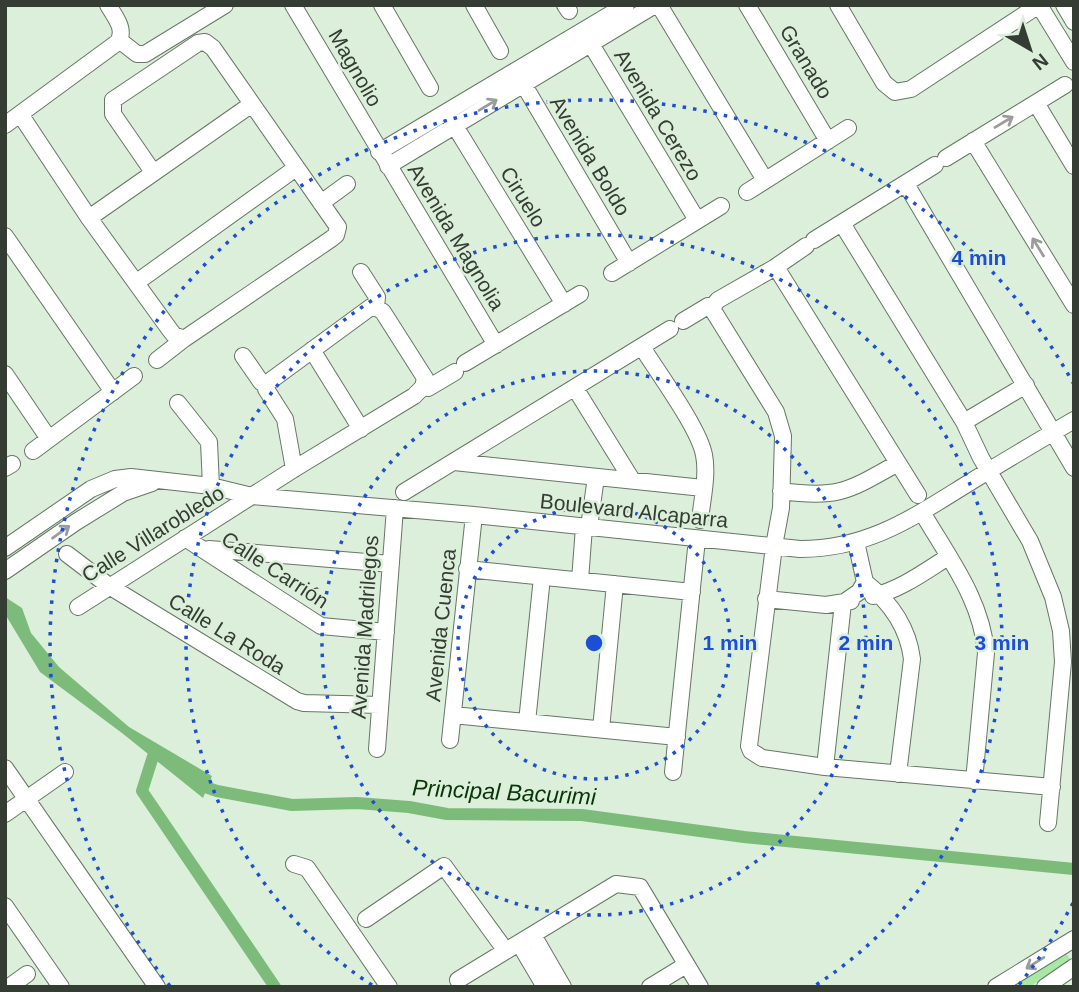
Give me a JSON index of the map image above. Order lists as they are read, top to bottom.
{
  "streets": {
    "street": [
      "Granado",
      "Magnolio",
      "Avenida Cerezo",
      "Avenida Boldo",
      "Ciruelo",
      "Avenida Magnolia",
      "Boulevard Alcaparra",
      "Calle Villarobledo",
      "Calle Carrión",
      "Avenida Cuenca",
      "Avenida Madrilegos",
      "Calle La Roda"
    ]
  },
  "crossings": [
    ["Magnolio", "Avenida Magnolia"],
    ["Ciruelo", "Calle Villarobledo"],
    ["Avenida Magnolia", "Calle Villarobledo"],
    ["Boulevard Alcaparra", "Calle Villarobledo"],
    ["Boulevard Alcaparra", "Avenida Cuenca"],
    ["Boulevard Alcaparra", "Avenida Madrilegos"],
    ["Calle Villarobledo", "Calle Carrión"],
    ["Calle Villarobledo", "Calle La Roda"],
    ["Calle Carrión", "Avenida Madrilegos"],
    ["Avenida Madrilegos", "Calle La Roda"]
  ],
  "water": ["Principal Bacurimi"],
  "north": "bottom right",
  "rings": [
    "4 min",
    "1 min",
    "2 min",
    "3 min"
  ]
}
